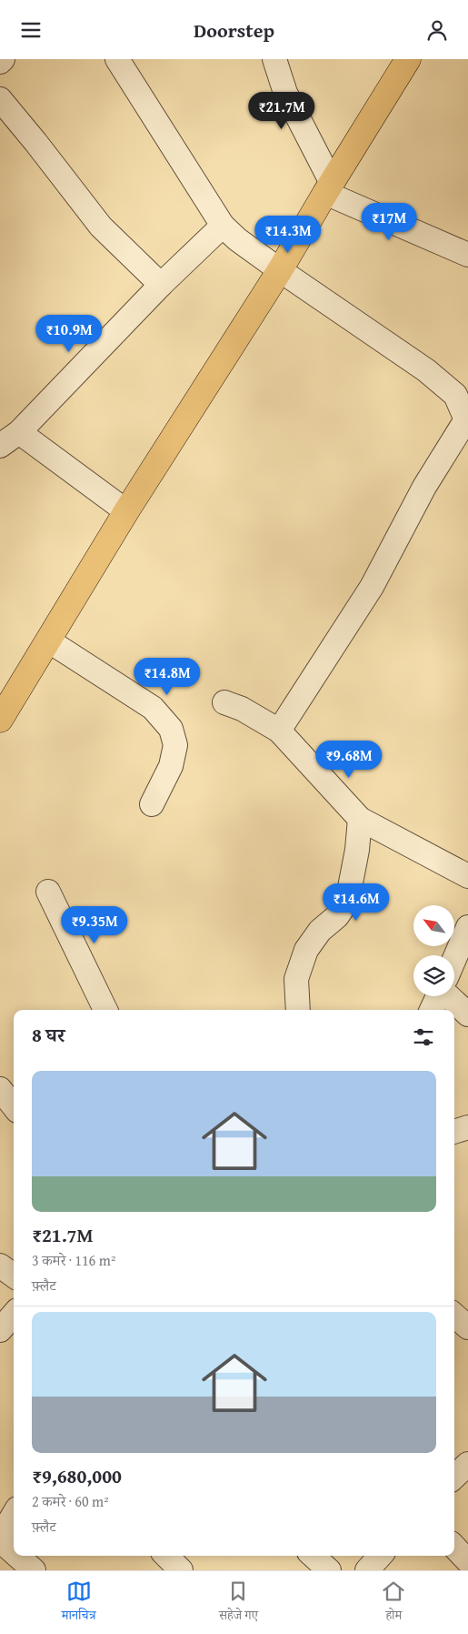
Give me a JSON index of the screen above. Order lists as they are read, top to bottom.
{
  "north": "top left",
  "page": {
    "header": "Doorstep",
    "price": [
      "₹21.7M",
      "₹17M",
      "₹14.3M",
      "₹10.9M",
      "₹14.8M",
      "₹9.68M",
      "₹14.6M",
      "₹9.35M"
    ],
    "heading": "8 घर",
    "list": [
      {
        "name": "₹21.7M",
        "note": "3 कमरे · 116 m² · फ़्लैट"
      },
      {
        "name": "₹9,680,000",
        "note": "2 कमरे · 60 m² · फ़्लैट"
      }
    ],
    "tabs": ["मानचित्र", "सहेजे गए", "होम"]
  }
}
